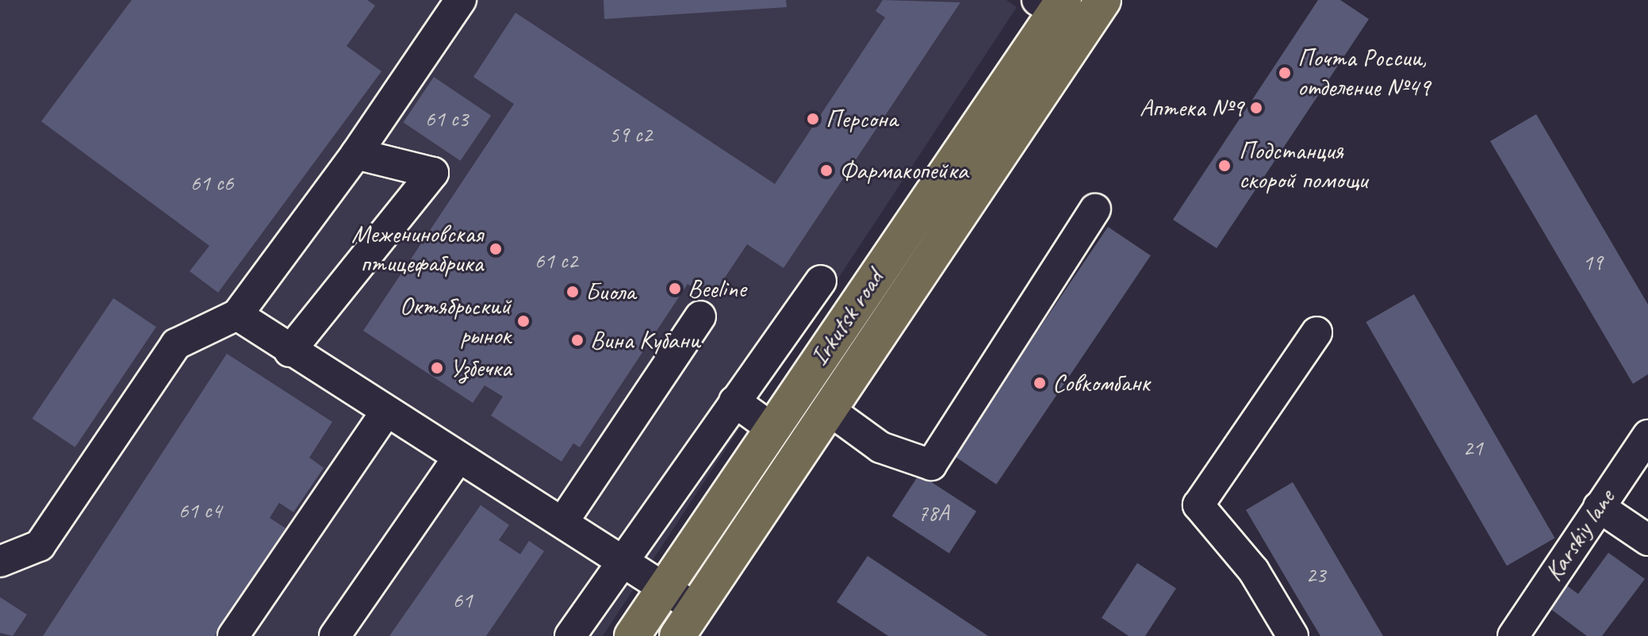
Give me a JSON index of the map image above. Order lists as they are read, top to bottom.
{
  "streets": {
    "main road": ["Irkutsk road"],
    "street": ["Karskiy lane"]
  },
  "places": [
    "Почта России, отделение №49",
    "Аптека №9",
    "Персона",
    "Подстанция скорой помощи",
    "Фармакопейка",
    "Межениновская птицефабрика",
    "Beeline",
    "Биола",
    "Октябрьский рынок",
    "Вина Кубани",
    "Узбечка",
    "Совкомбанк"
  ],
  "house_numbers": [
    "61 с3",
    "59 с2",
    "61 с6",
    "61 с2",
    "19",
    "21",
    "61 с4",
    "78А",
    "23",
    "61"
  ]
}
